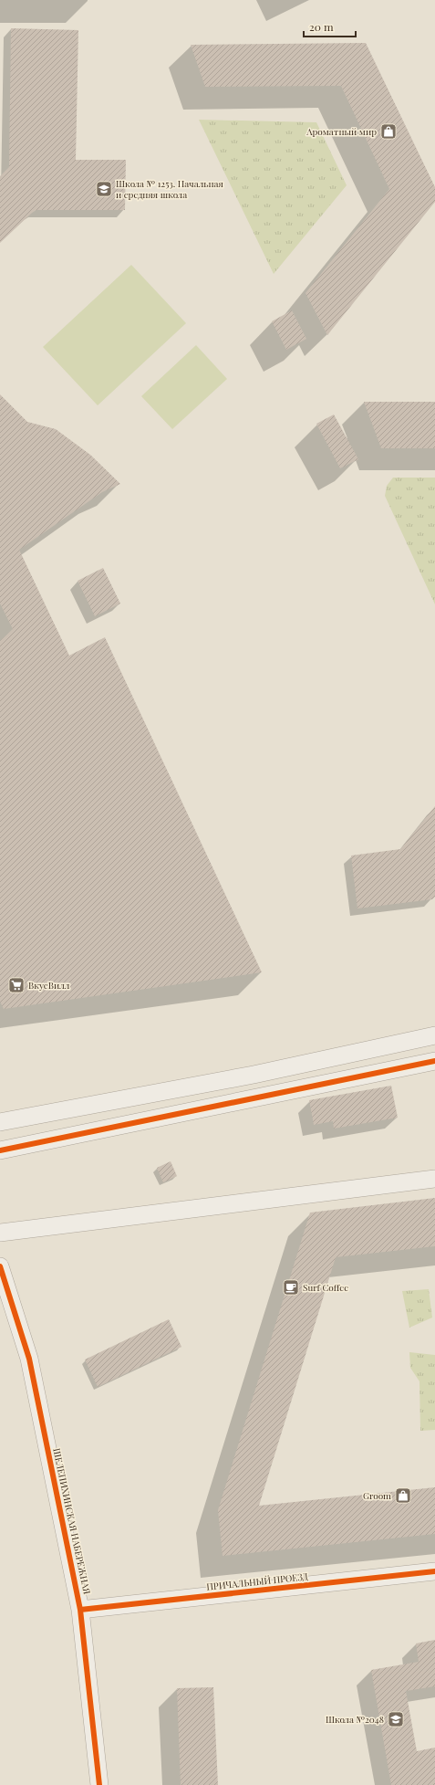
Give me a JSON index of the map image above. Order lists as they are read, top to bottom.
{
  "streets": {
    "street": ["ШЕЛЕПИХИНСКАЯ НАБЕРЕЖНАЯ", "ПРИЧАЛЬНЫЙ ПРОЕЗД"]
  },
  "crossings": [
    ["ШЕЛЕПИХИНСКАЯ НАБЕРЕЖНАЯ", "ПРИЧАЛЬНЫЙ ПРОЕЗД"]
  ],
  "places": {
    "shop": ["Ароматный мир", "Groom"],
    "school or university": ["Школа № 1253. Начальная и средняя школа", "Школа №2048"],
    "supermarket": ["ВкусВилл"],
    "cafe": ["Surf Coffee"]
  },
  "scale_bar": "20 m"
}
